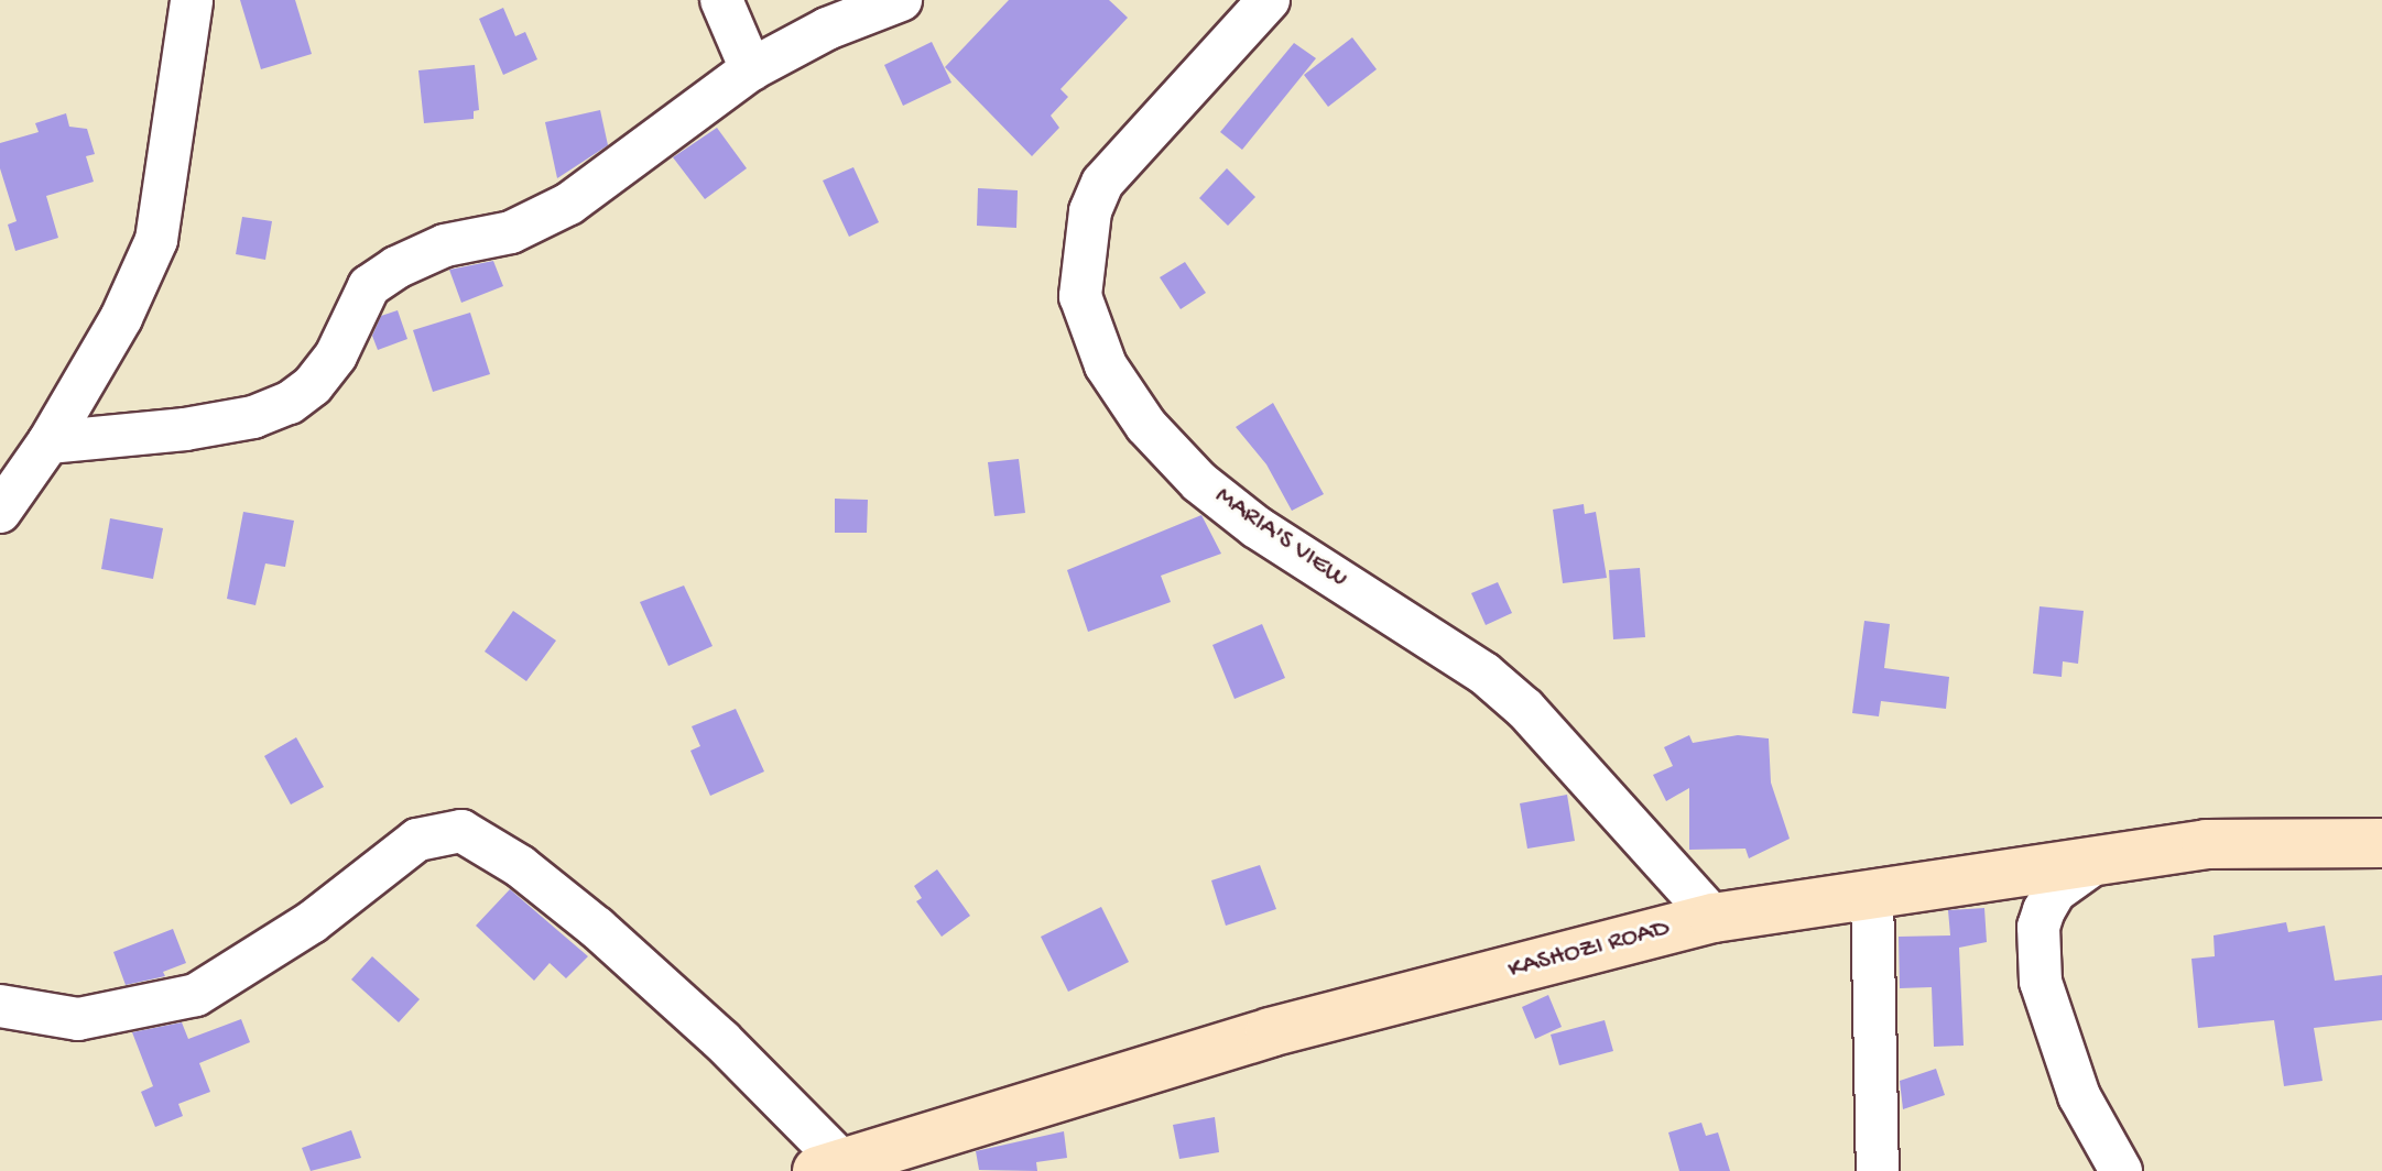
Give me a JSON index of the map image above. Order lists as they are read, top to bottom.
{
  "streets": {
    "main road": ["KASHOZI ROAD"],
    "street": ["MARIA'S VIEW"]
  },
  "crossings": [
    ["MARIA'S VIEW", "KASHOZI ROAD"]
  ]
}
